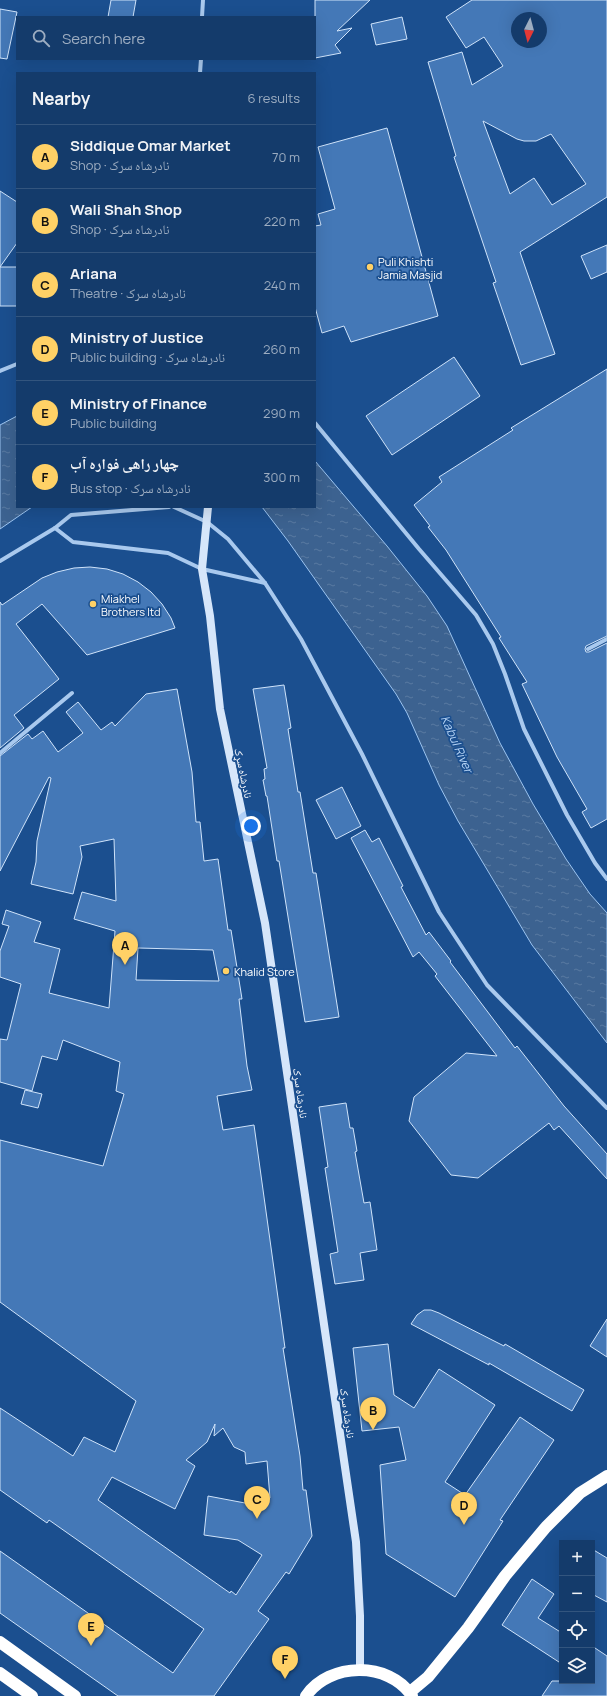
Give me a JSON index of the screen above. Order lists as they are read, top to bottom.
{
  "streets": {
    "street": ["نادرشاه سړک"]
  },
  "water": ["Kabul River"],
  "places": ["Puli Khishti Jamia Masjid", "Miakhel Brothers ltd", "Khalid Store"],
  "north": "bottom",
  "page": {
    "search": "Search here",
    "heading": ["Nearby", "6 results"],
    "list": [
      {
        "mark": "A",
        "name": "Siddique Omar Market",
        "note": "Shop · نادرشاه سړک",
        "value": "70 m"
      },
      {
        "mark": "B",
        "name": "Wali Shah Shop",
        "note": "Shop · نادرشاه سړک",
        "value": "220 m"
      },
      {
        "mark": "C",
        "name": "Ariana",
        "note": "Theatre · نادرشاه سړک",
        "value": "240 m"
      },
      {
        "mark": "D",
        "name": "Ministry of Justice",
        "note": "Public building · نادرشاه سړک",
        "value": "260 m"
      },
      {
        "mark": "E",
        "name": "Ministry of Finance",
        "note": "Public building",
        "value": "290 m"
      },
      {
        "mark": "F",
        "name": "چهار راهی فواره آب",
        "note": "Bus stop · نادرشاه سړک",
        "value": "300 m"
      }
    ],
    "pins": [
      "A",
      "B",
      "C",
      "D",
      "E",
      "F"
    ],
    "map_buttons": ["+", "−"]
  }
}
